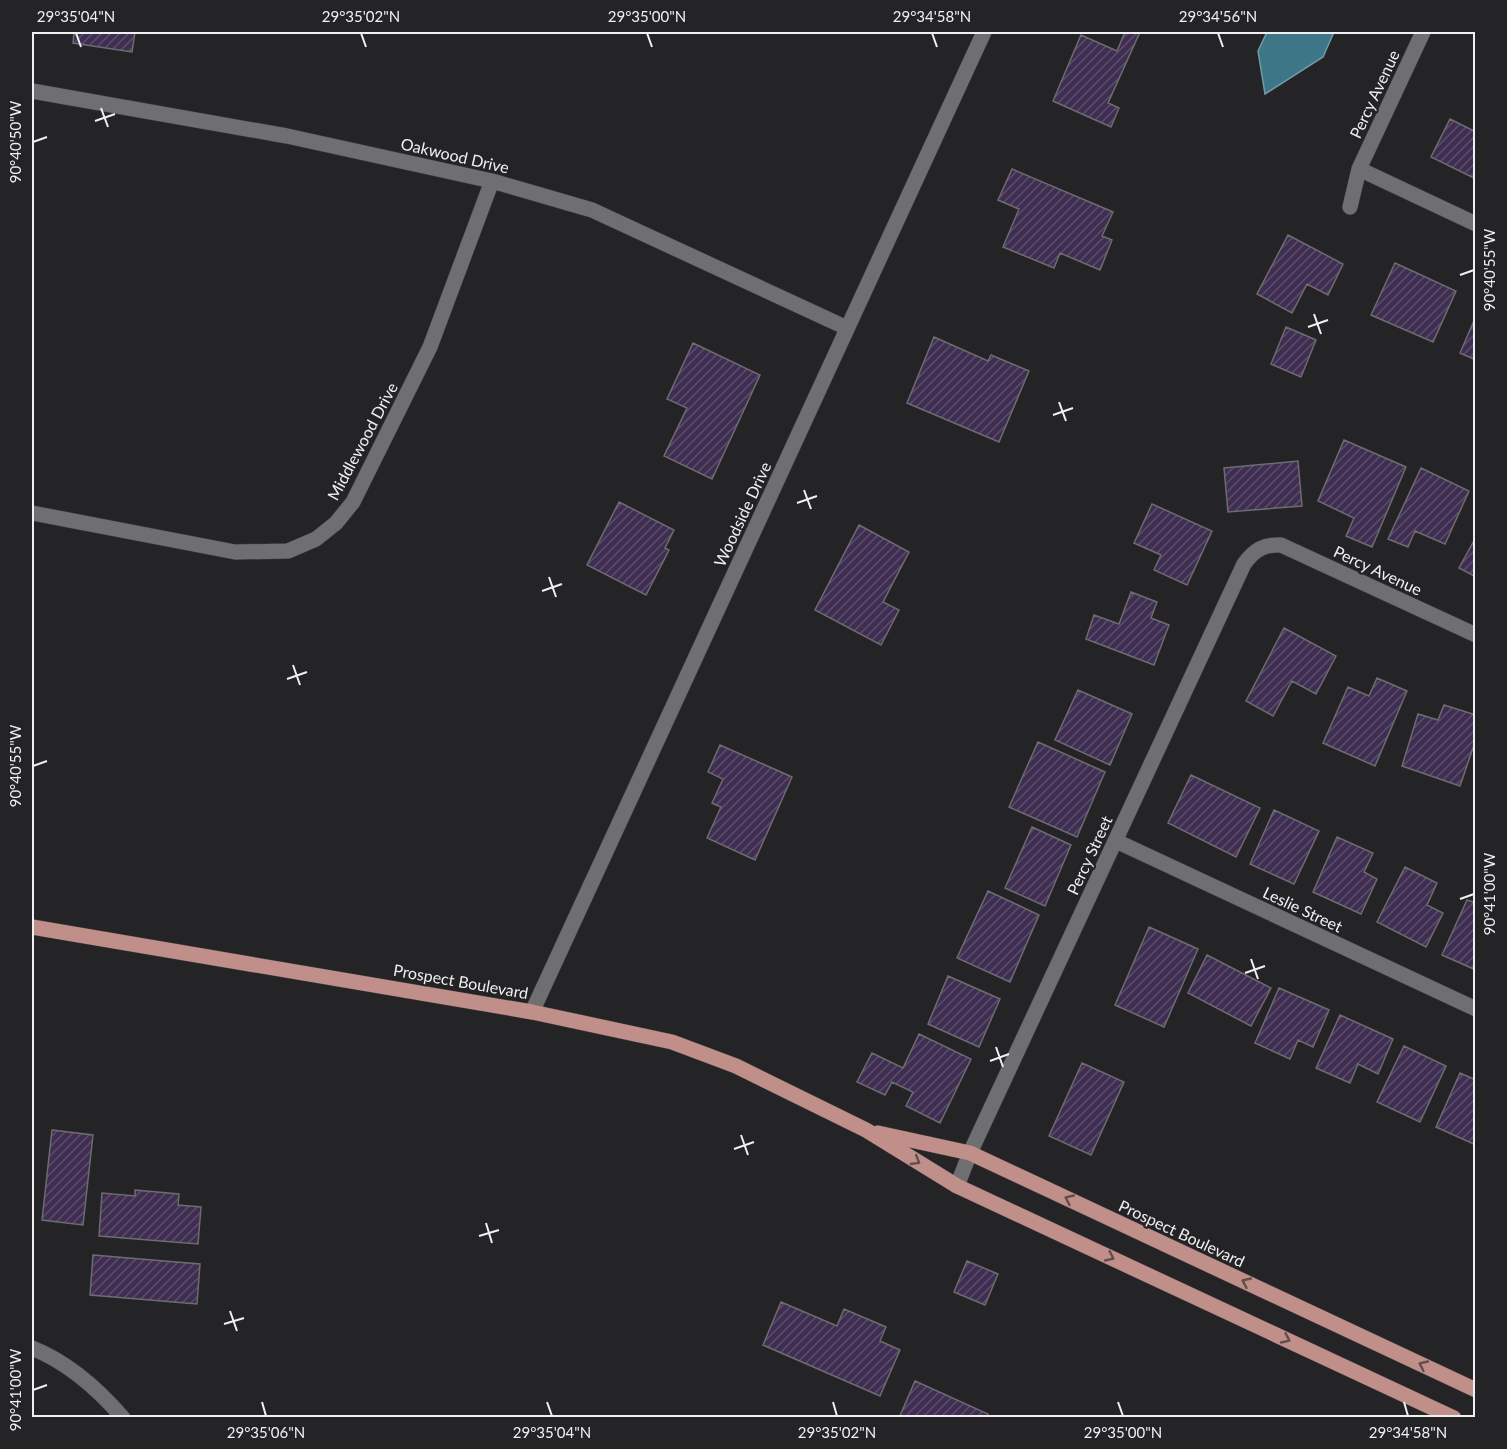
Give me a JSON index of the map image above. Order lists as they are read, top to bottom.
{
  "streets": {
    "main road": ["Prospect Boulevard"],
    "street": [
      "Percy Avenue",
      "Oakwood Drive",
      "Middlewood Drive",
      "Woodside Drive",
      "Percy Street",
      "Leslie Street"
    ]
  },
  "crossings": [
    ["Percy Avenue", "Percy Street"],
    ["Oakwood Drive", "Middlewood Drive"],
    ["Oakwood Drive", "Woodside Drive"],
    ["Woodside Drive", "Prospect Boulevard"],
    ["Percy Street", "Leslie Street"],
    ["Percy Street", "Prospect Boulevard"]
  ],
  "coordinates": [
    "29°35'04\"N",
    "29°35'02\"N",
    "29°35'00\"N",
    "29°34'58\"N",
    "29°34'56\"N",
    "90°40'50\"W",
    "90°40'55\"W",
    "90°41'00\"W",
    "29°35'06\"N"
  ]
}
